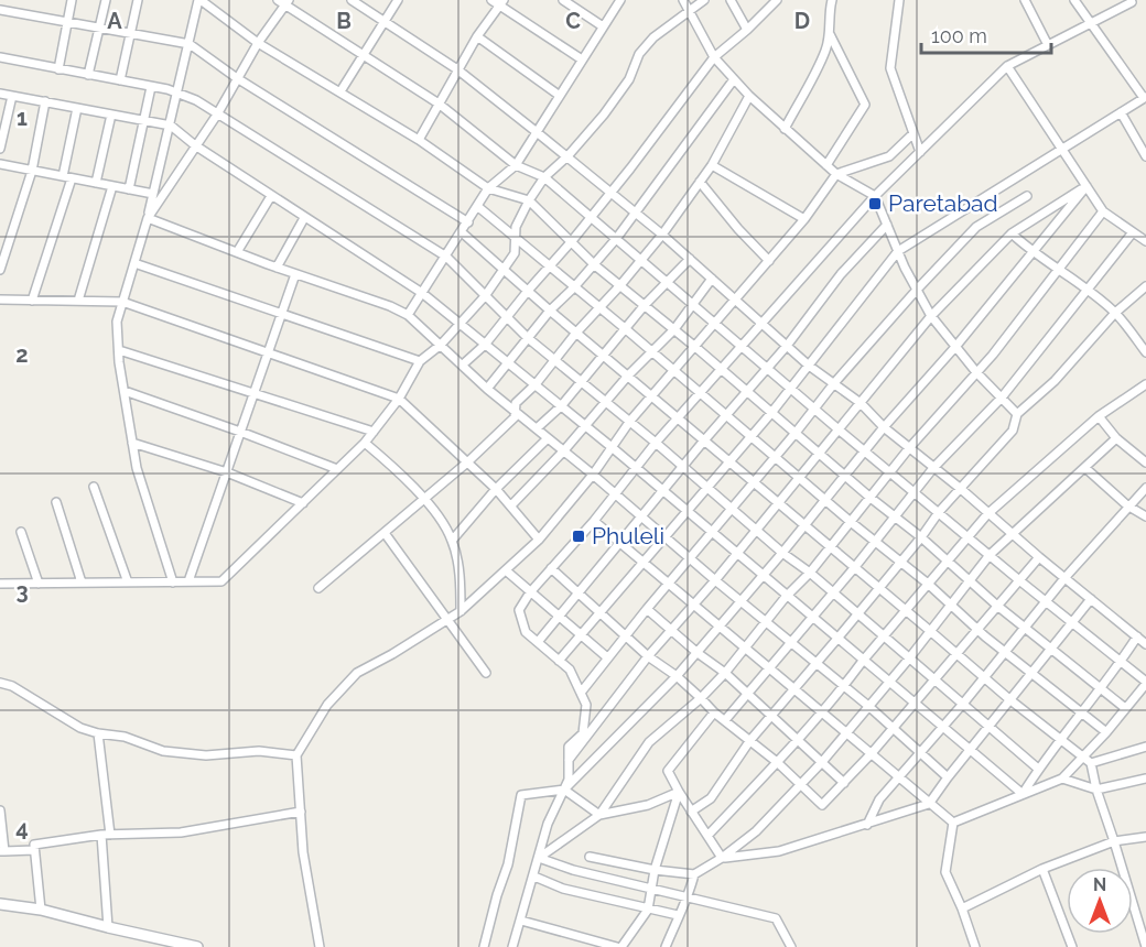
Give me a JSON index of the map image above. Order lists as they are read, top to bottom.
{
  "places": {
    "transit": ["Paretabad", "Phuleli"]
  },
  "scale_bar": "100 m",
  "north": "top",
  "grid": {
    "columns": [
      "A",
      "B",
      "C",
      "D"
    ],
    "rows": [
      "1",
      "2",
      "3",
      "4"
    ]
  }
}
